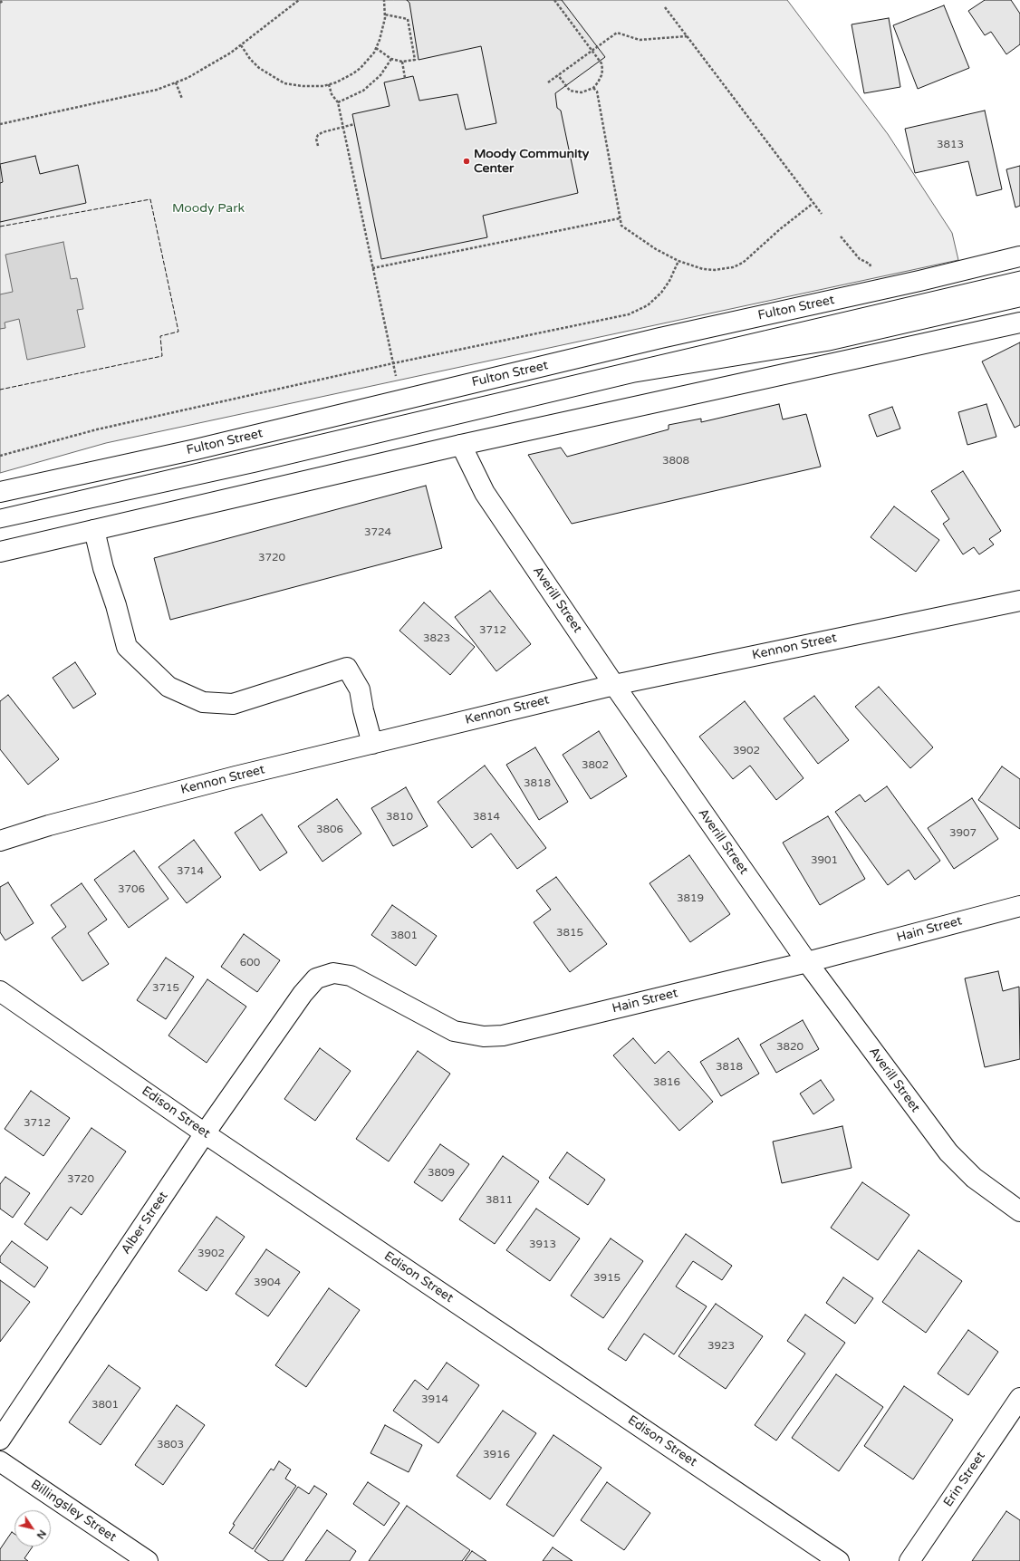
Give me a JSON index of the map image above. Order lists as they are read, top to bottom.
{
  "streets": {
    "street": [
      "Fulton Street",
      "Averill Street",
      "Kennon Street",
      "Hain Street",
      "Edison Street",
      "Alber Street",
      "Erin Street",
      "Billingsley Street"
    ]
  },
  "crossings": [
    ["Averill Street", "Kennon Street"],
    ["Averill Street", "Hain Street"],
    ["Hain Street", "Alber Street"],
    ["Edison Street", "Alber Street"]
  ],
  "parks": ["Moody Park"],
  "places": ["Moody Community Center"],
  "house_numbers": [
    "3813",
    "3808",
    "3724",
    "3720",
    "3712",
    "3823",
    "3902",
    "3802",
    "3818",
    "3810",
    "3814",
    "3806",
    "3907",
    "3901",
    "3714",
    "3706",
    "3819",
    "3815",
    "3801",
    "600",
    "3715",
    "3820",
    "3818",
    "3816",
    "3712",
    "3809",
    "3720",
    "3811",
    "3913",
    "3902",
    "3915",
    "3904",
    "3923",
    "3914",
    "3801",
    "3803",
    "3916"
  ],
  "north": "bottom right"
}
